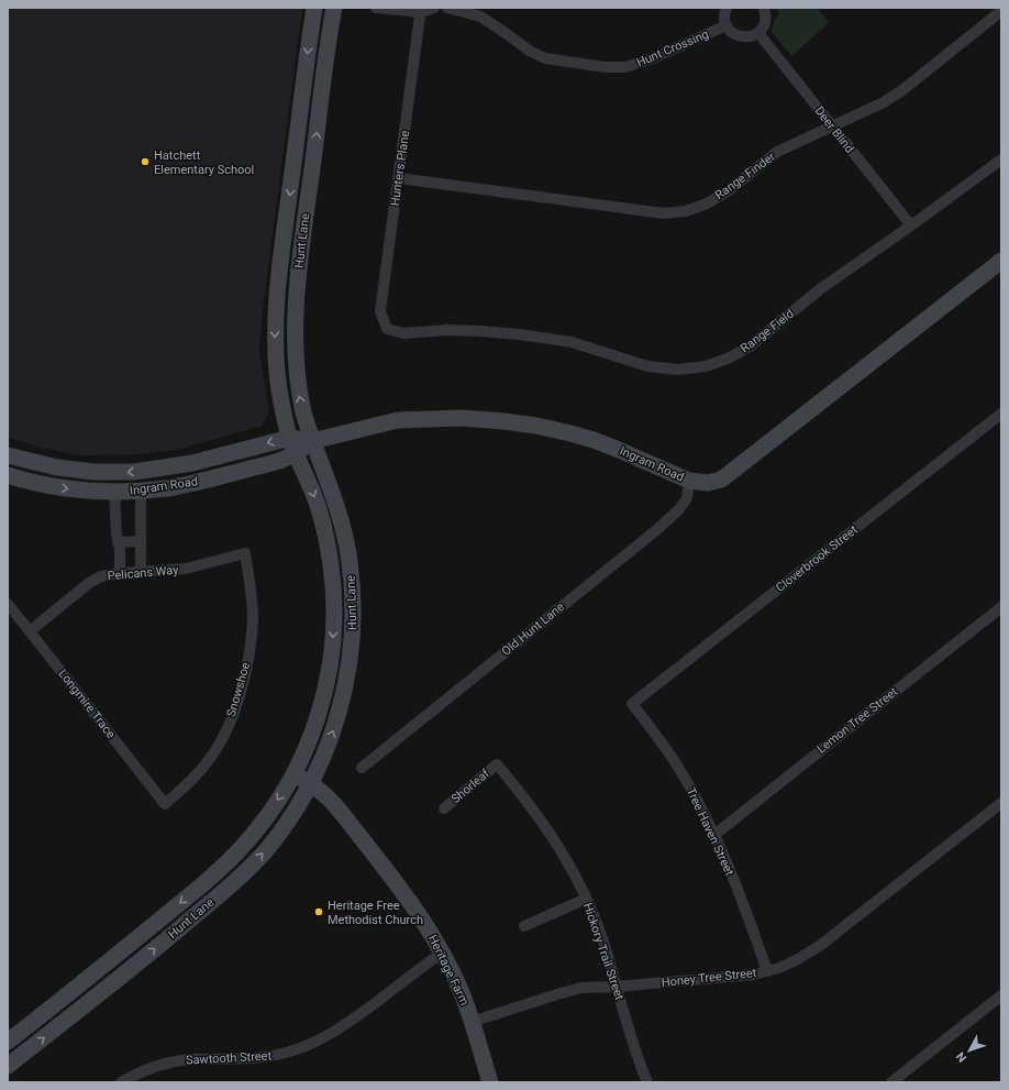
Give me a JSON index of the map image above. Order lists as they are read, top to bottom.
{
  "streets": {
    "main road": ["Hunt Lane", "Ingram Road", "Heritage Farm"],
    "street": [
      "Hunt Crossing",
      "Deer Blind",
      "Hunters Plane",
      "Range Finder",
      "Range Field",
      "Cloverbrook Street",
      "Pelicans Way",
      "Old Hunt Lane",
      "Snowshoe",
      "Longmire Trace",
      "Lemon Tree Street",
      "Shorleaf",
      "Tree Haven Street",
      "Hickory Trail Street",
      "Honey Tree Street",
      "Sawtooth Street"
    ]
  },
  "crossings": [
    ["Deer Blind", "Range Finder"],
    ["Deer Blind", "Range Field"],
    ["Hunters Plane", "Range Finder"],
    ["Hunters Plane", "Range Field"],
    ["Hunt Lane", "Ingram Road"],
    ["Hunt Lane", "Heritage Farm"],
    ["Ingram Road", "Old Hunt Lane"],
    ["Cloverbrook Street", "Tree Haven Street"],
    ["Pelicans Way", "Snowshoe"],
    ["Pelicans Way", "Longmire Trace"],
    ["Snowshoe", "Longmire Trace"],
    ["Lemon Tree Street", "Tree Haven Street"],
    ["Shorleaf", "Hickory Trail Street"],
    ["Tree Haven Street", "Honey Tree Street"],
    ["Hickory Trail Street", "Honey Tree Street"],
    ["Heritage Farm", "Honey Tree Street"],
    ["Heritage Farm", "Sawtooth Street"]
  ],
  "places": ["Hatchett Elementary School", "Heritage Free Methodist Church"],
  "north": "bottom left"
}
